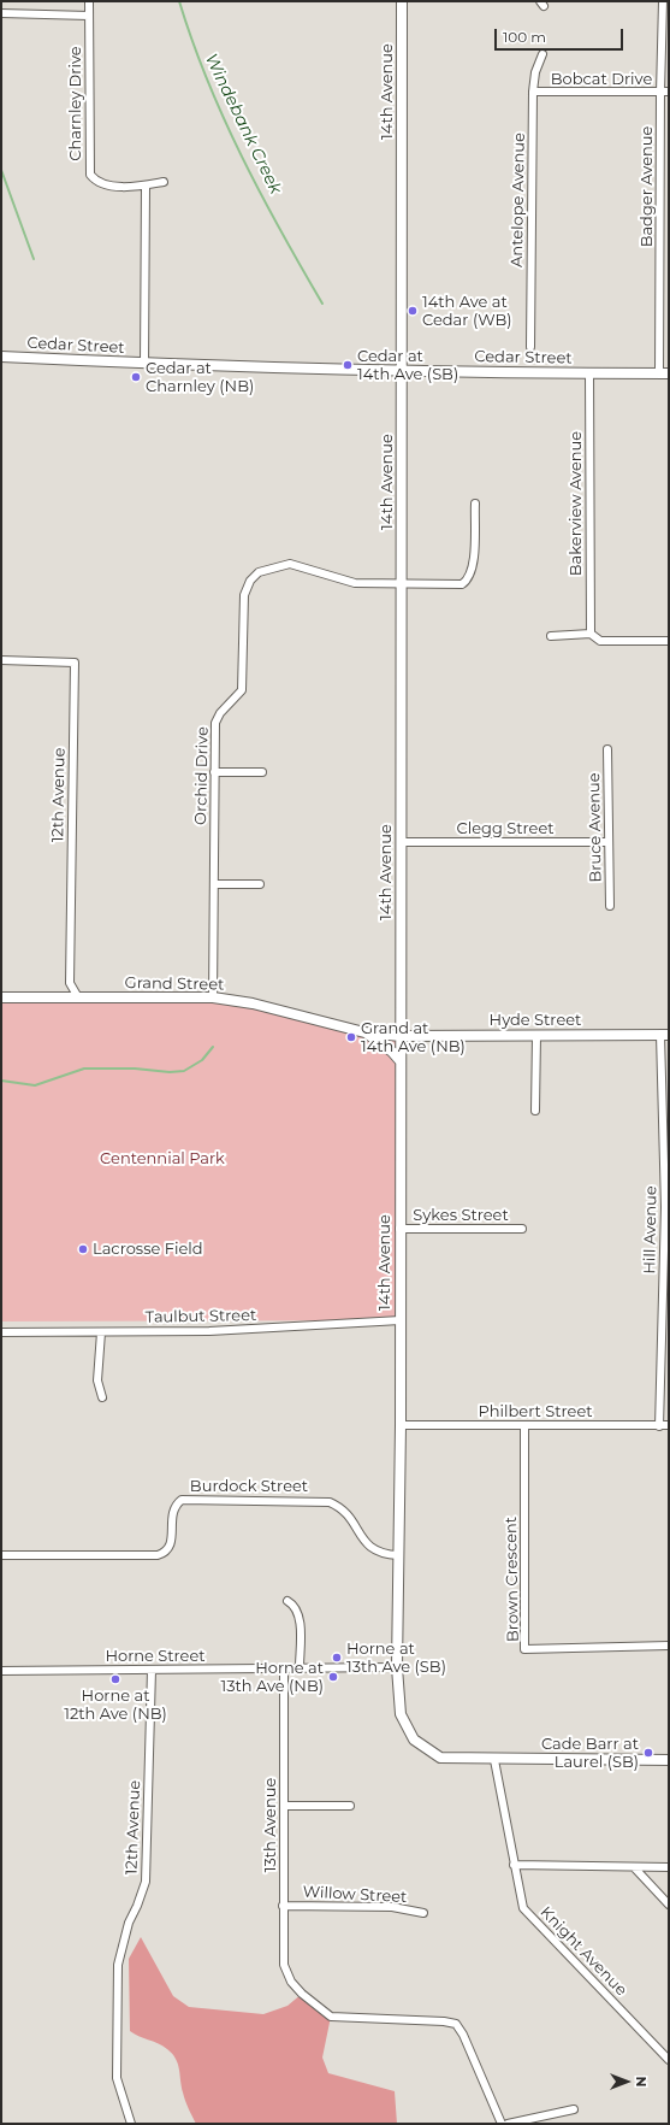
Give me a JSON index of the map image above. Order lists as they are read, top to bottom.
{
  "streets": {
    "street": [
      "Bobcat Drive",
      "14th Avenue",
      "Charnley Drive",
      "Badger Avenue",
      "Antelope Avenue",
      "Cedar Street",
      "Bakerview Avenue",
      "Orchid Drive",
      "12th Avenue",
      "Bruce Avenue",
      "Clegg Street",
      "Grand Street",
      "Hyde Street",
      "Sykes Street",
      "Hill Avenue",
      "Taulbut Street",
      "Philbert Street",
      "Burdock Street",
      "Brown Crescent",
      "Horne Street",
      "13th Avenue",
      "Willow Street",
      "Knight Avenue"
    ]
  },
  "crossings": [
    ["Bobcat Drive", "Badger Avenue"],
    ["Bobcat Drive", "Antelope Avenue"],
    ["14th Avenue", "Cedar Street"],
    ["14th Avenue", "Orchid Drive"],
    ["14th Avenue", "Clegg Street"],
    ["14th Avenue", "Grand Street"],
    ["14th Avenue", "Hyde Street"],
    ["14th Avenue", "Sykes Street"],
    ["14th Avenue", "Taulbut Street"],
    ["14th Avenue", "Philbert Street"],
    ["14th Avenue", "Burdock Street"],
    ["14th Avenue", "Horne Street"],
    ["14th Avenue", "Knight Avenue"],
    ["Badger Avenue", "Cedar Street"],
    ["Cedar Street", "Bakerview Avenue"],
    ["Orchid Drive", "Grand Street"],
    ["12th Avenue", "Grand Street"],
    ["12th Avenue", "Horne Street"],
    ["Bruce Avenue", "Clegg Street"],
    ["Grand Street", "Hyde Street"],
    ["Hyde Street", "Hill Avenue"],
    ["Hill Avenue", "Philbert Street"],
    ["Philbert Street", "Brown Crescent"],
    ["Horne Street", "13th Avenue"],
    ["13th Avenue", "Willow Street"]
  ],
  "water": ["Windebank Creek"],
  "parks": ["Centennial Park"],
  "places": [
    "14th Ave at Cedar (WB)",
    "Cedar at 14th Ave (SB)",
    "Cedar at Charnley (NB)",
    "Grand at 14th Ave (NB)",
    "Lacrosse Field",
    "Horne at 13th Ave (SB)",
    "Horne at 13th Ave (NB)",
    "Horne at 12th Ave (NB)",
    "Cade Barr at Laurel (SB)"
  ],
  "scale_bar": "100 m",
  "north": "right"
}
